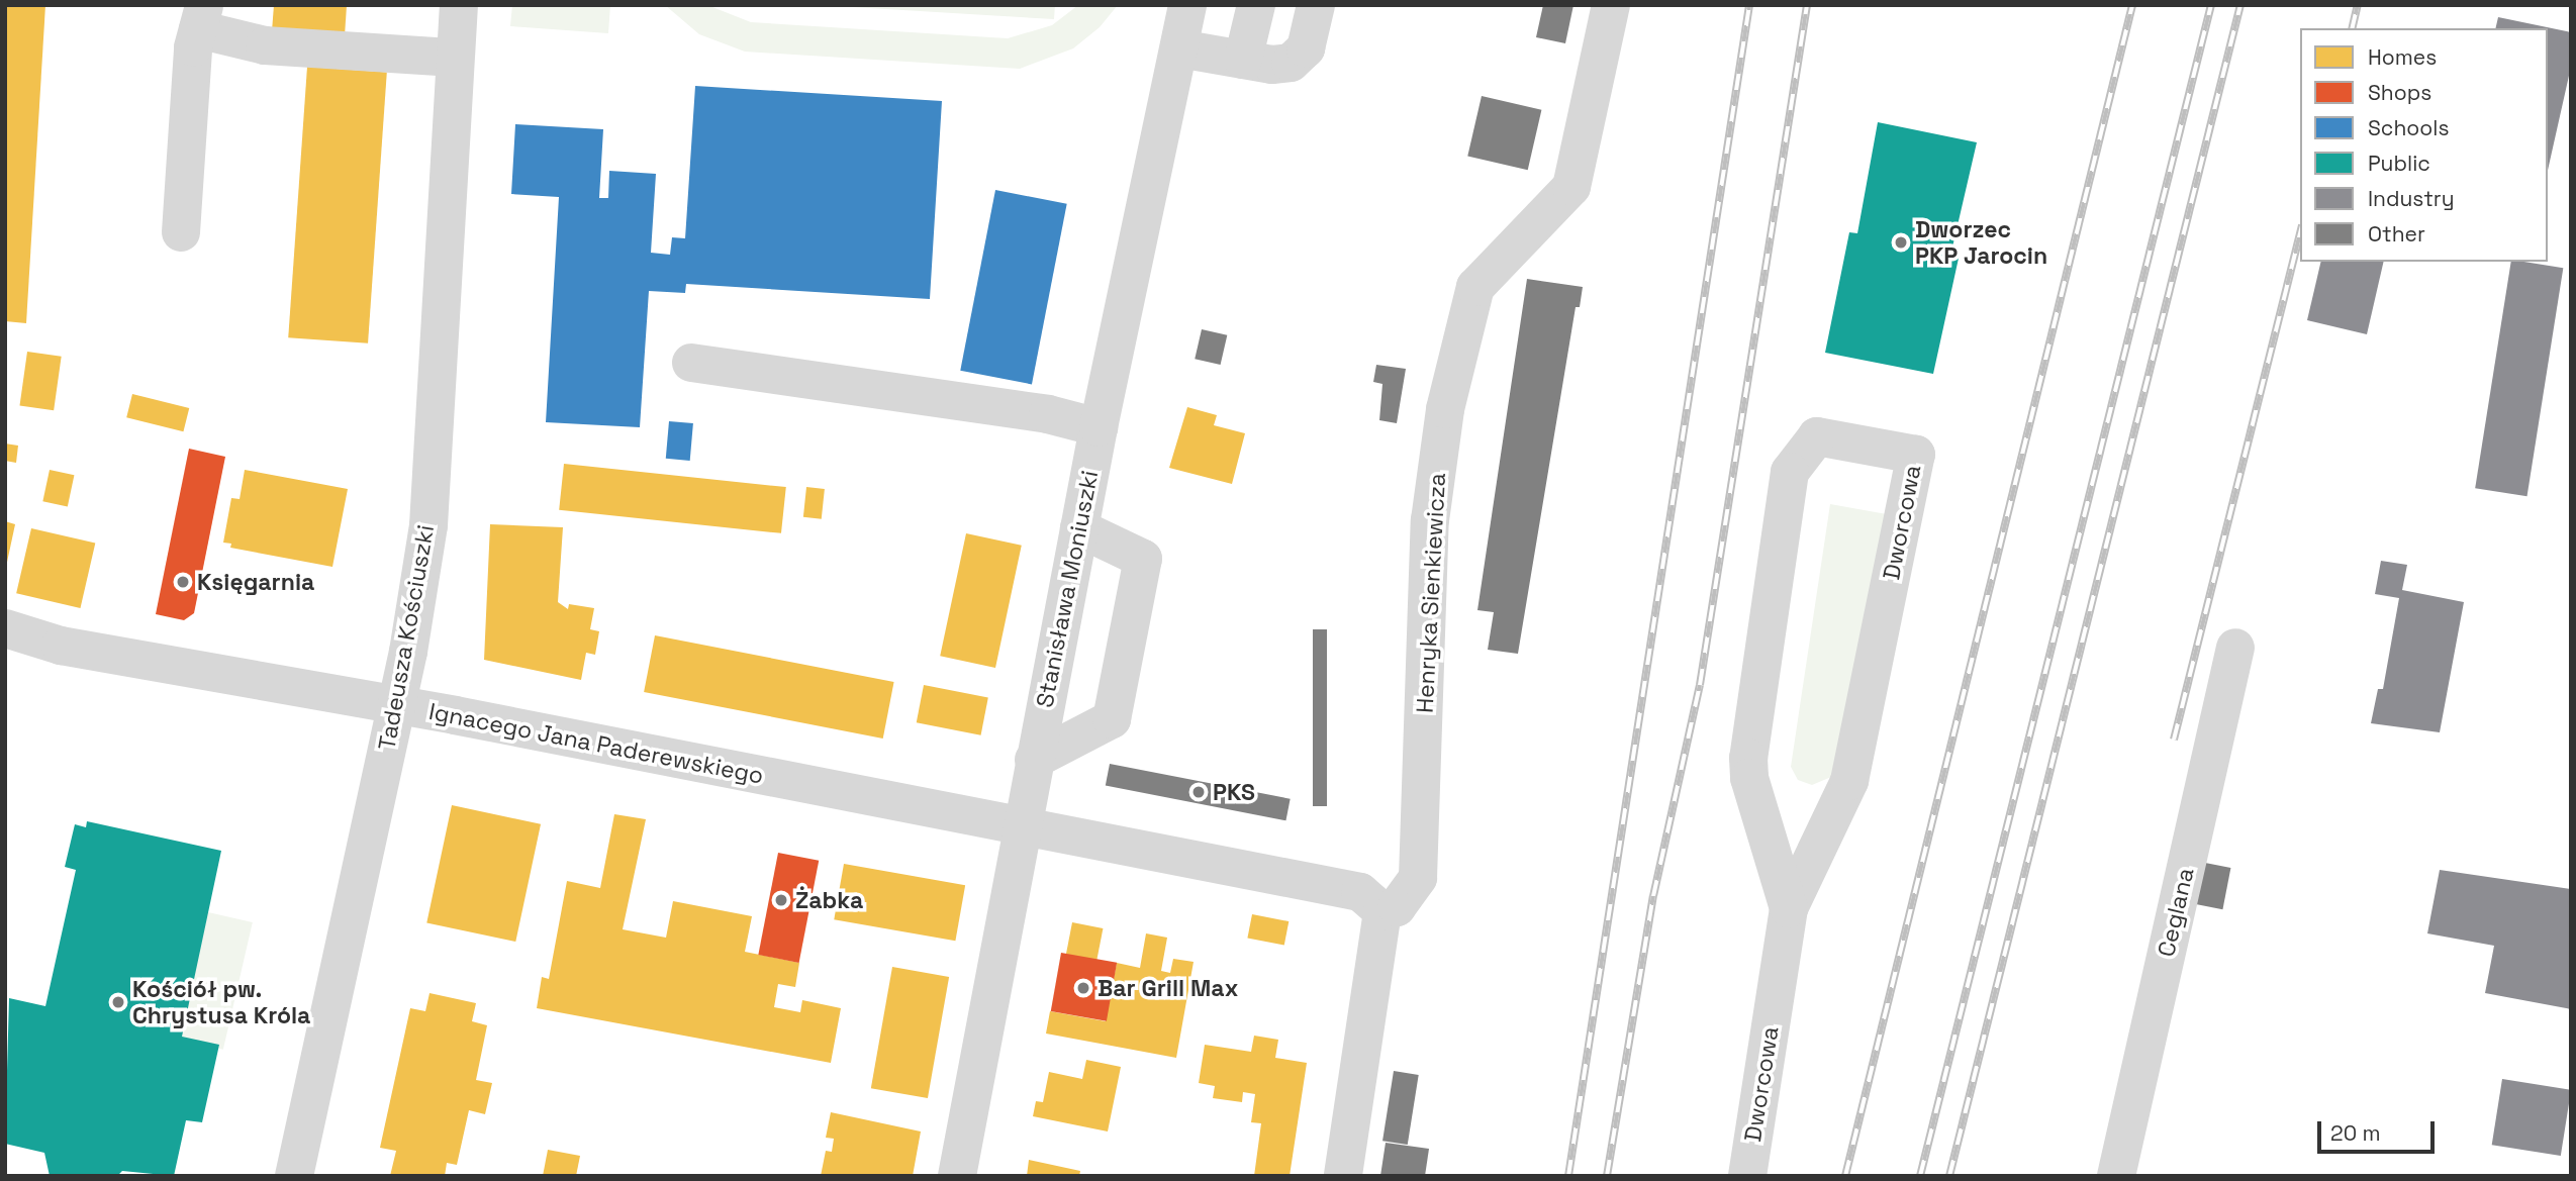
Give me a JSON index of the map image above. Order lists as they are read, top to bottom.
{
  "streets": {
    "street": [
      "Dworcowa",
      "Stanisława Moniuszki",
      "Henryka Sienkiewicza",
      "Tadeusza Kościuszki",
      "Ignacego Jana Paderewskiego",
      "Ceglana"
    ]
  },
  "crossings": [
    ["Stanisława Moniuszki", "Ignacego Jana Paderewskiego"],
    ["Tadeusza Kościuszki", "Ignacego Jana Paderewskiego"]
  ],
  "places": [
    "Dworzec PKP Jarocin",
    "Księgarnia",
    "PKS",
    "Żabka",
    "Bar Grill Max",
    "Kościół pw. Chrystusa Króla"
  ],
  "legend": [
    "Homes",
    "Shops",
    "Schools",
    "Public",
    "Industry",
    "Other"
  ],
  "scale_bar": "20 m"
}
